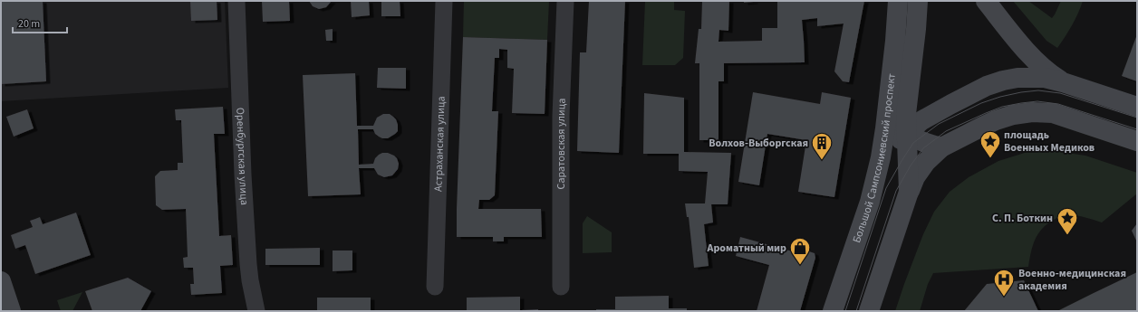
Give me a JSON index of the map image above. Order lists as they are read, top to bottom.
{
  "streets": {
    "main road": ["Большой Сампсониевский проспект"],
    "street": ["Астраханская улица", "Саратовская улица", "Оренбургская улица"]
  },
  "places": {
    "place": ["площадь Военных Медиков", "С. П. Боткин"],
    "building": ["Волхов-Выборгская"],
    "shop": ["Ароматный мир"],
    "hospital": ["Военно-медицинская академия"]
  },
  "scale_bar": "20 m"
}
